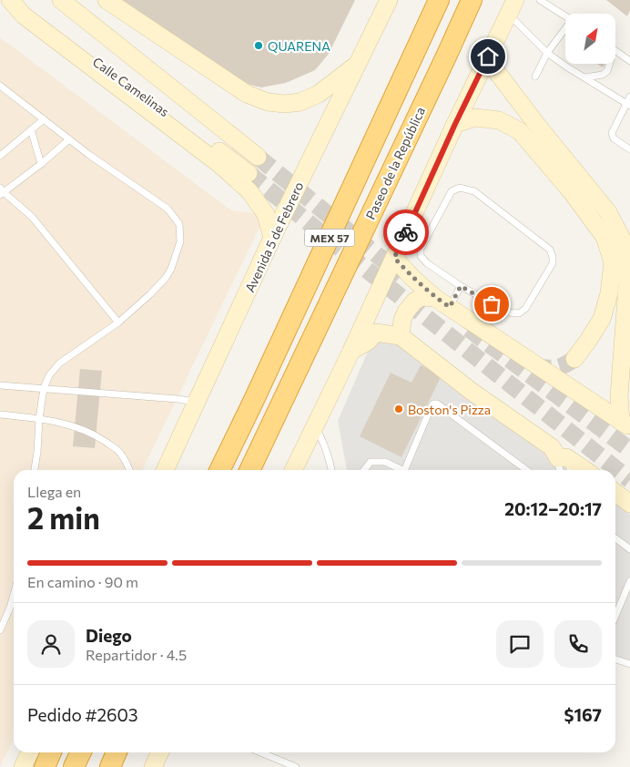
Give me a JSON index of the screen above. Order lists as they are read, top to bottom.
{
  "streets": {
    "highway": ["Paseo de la República", "MEX 57"],
    "main road": ["Calle Camelinas", "Avenida 5 de Febrero"]
  },
  "places": ["QUARENA", "Boston's Pizza"],
  "north": "top right",
  "page": {
    "heading": ["2 min", "Llega en", "20:12–20:17"],
    "panel": [
      "Diego",
      "Repartidor · 4.5",
      "Pedido #2603",
      "$167"
    ],
    "bar": "En camino · 90 m"
  }
}
